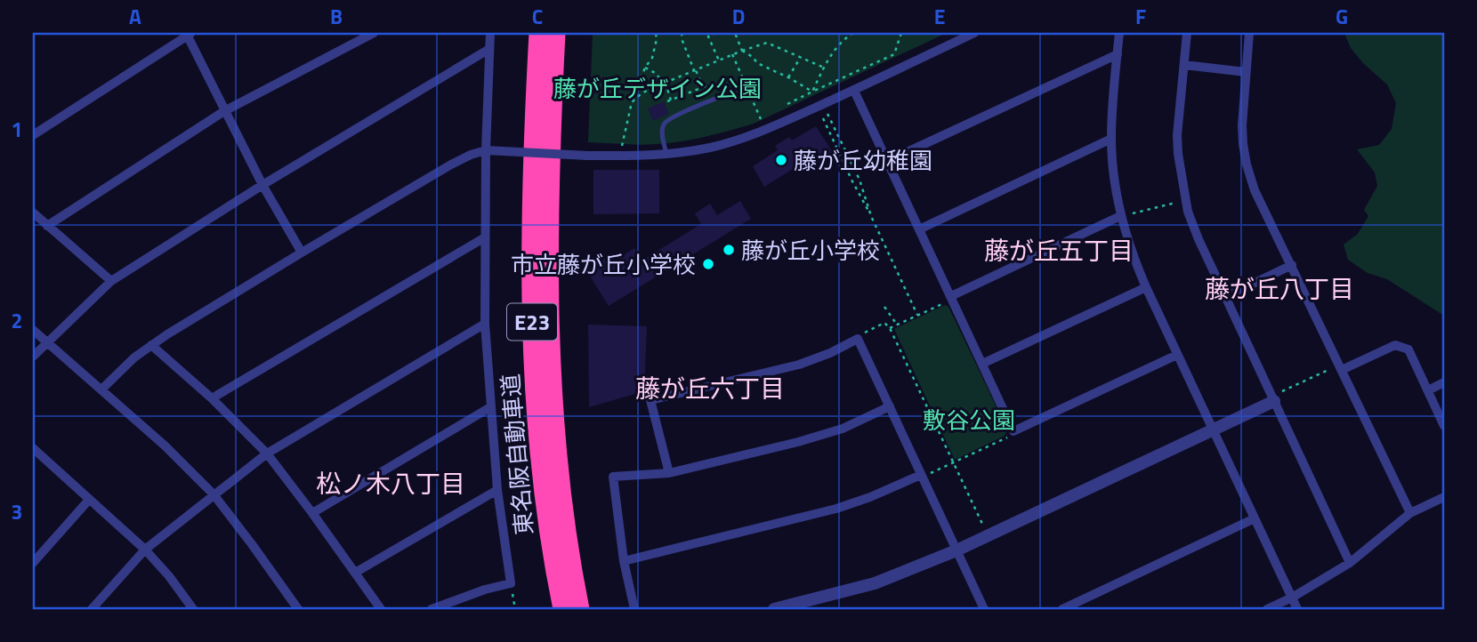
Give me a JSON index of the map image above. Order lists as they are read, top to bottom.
{
  "streets": {
    "highway": ["E23", "東名阪自動車道"]
  },
  "districts": [
    "藤が丘五丁目",
    "藤が丘八丁目",
    "藤が丘六丁目",
    "松ノ木八丁目"
  ],
  "parks": ["藤が丘デザイン公園", "敷谷公園"],
  "places": ["藤が丘幼稚園", "藤が丘小学校", "市立藤が丘小学校"],
  "grid": {
    "columns": [
      "A",
      "B",
      "C",
      "D",
      "E",
      "F",
      "G"
    ],
    "rows": ["1", "2", "3"]
  }
}
